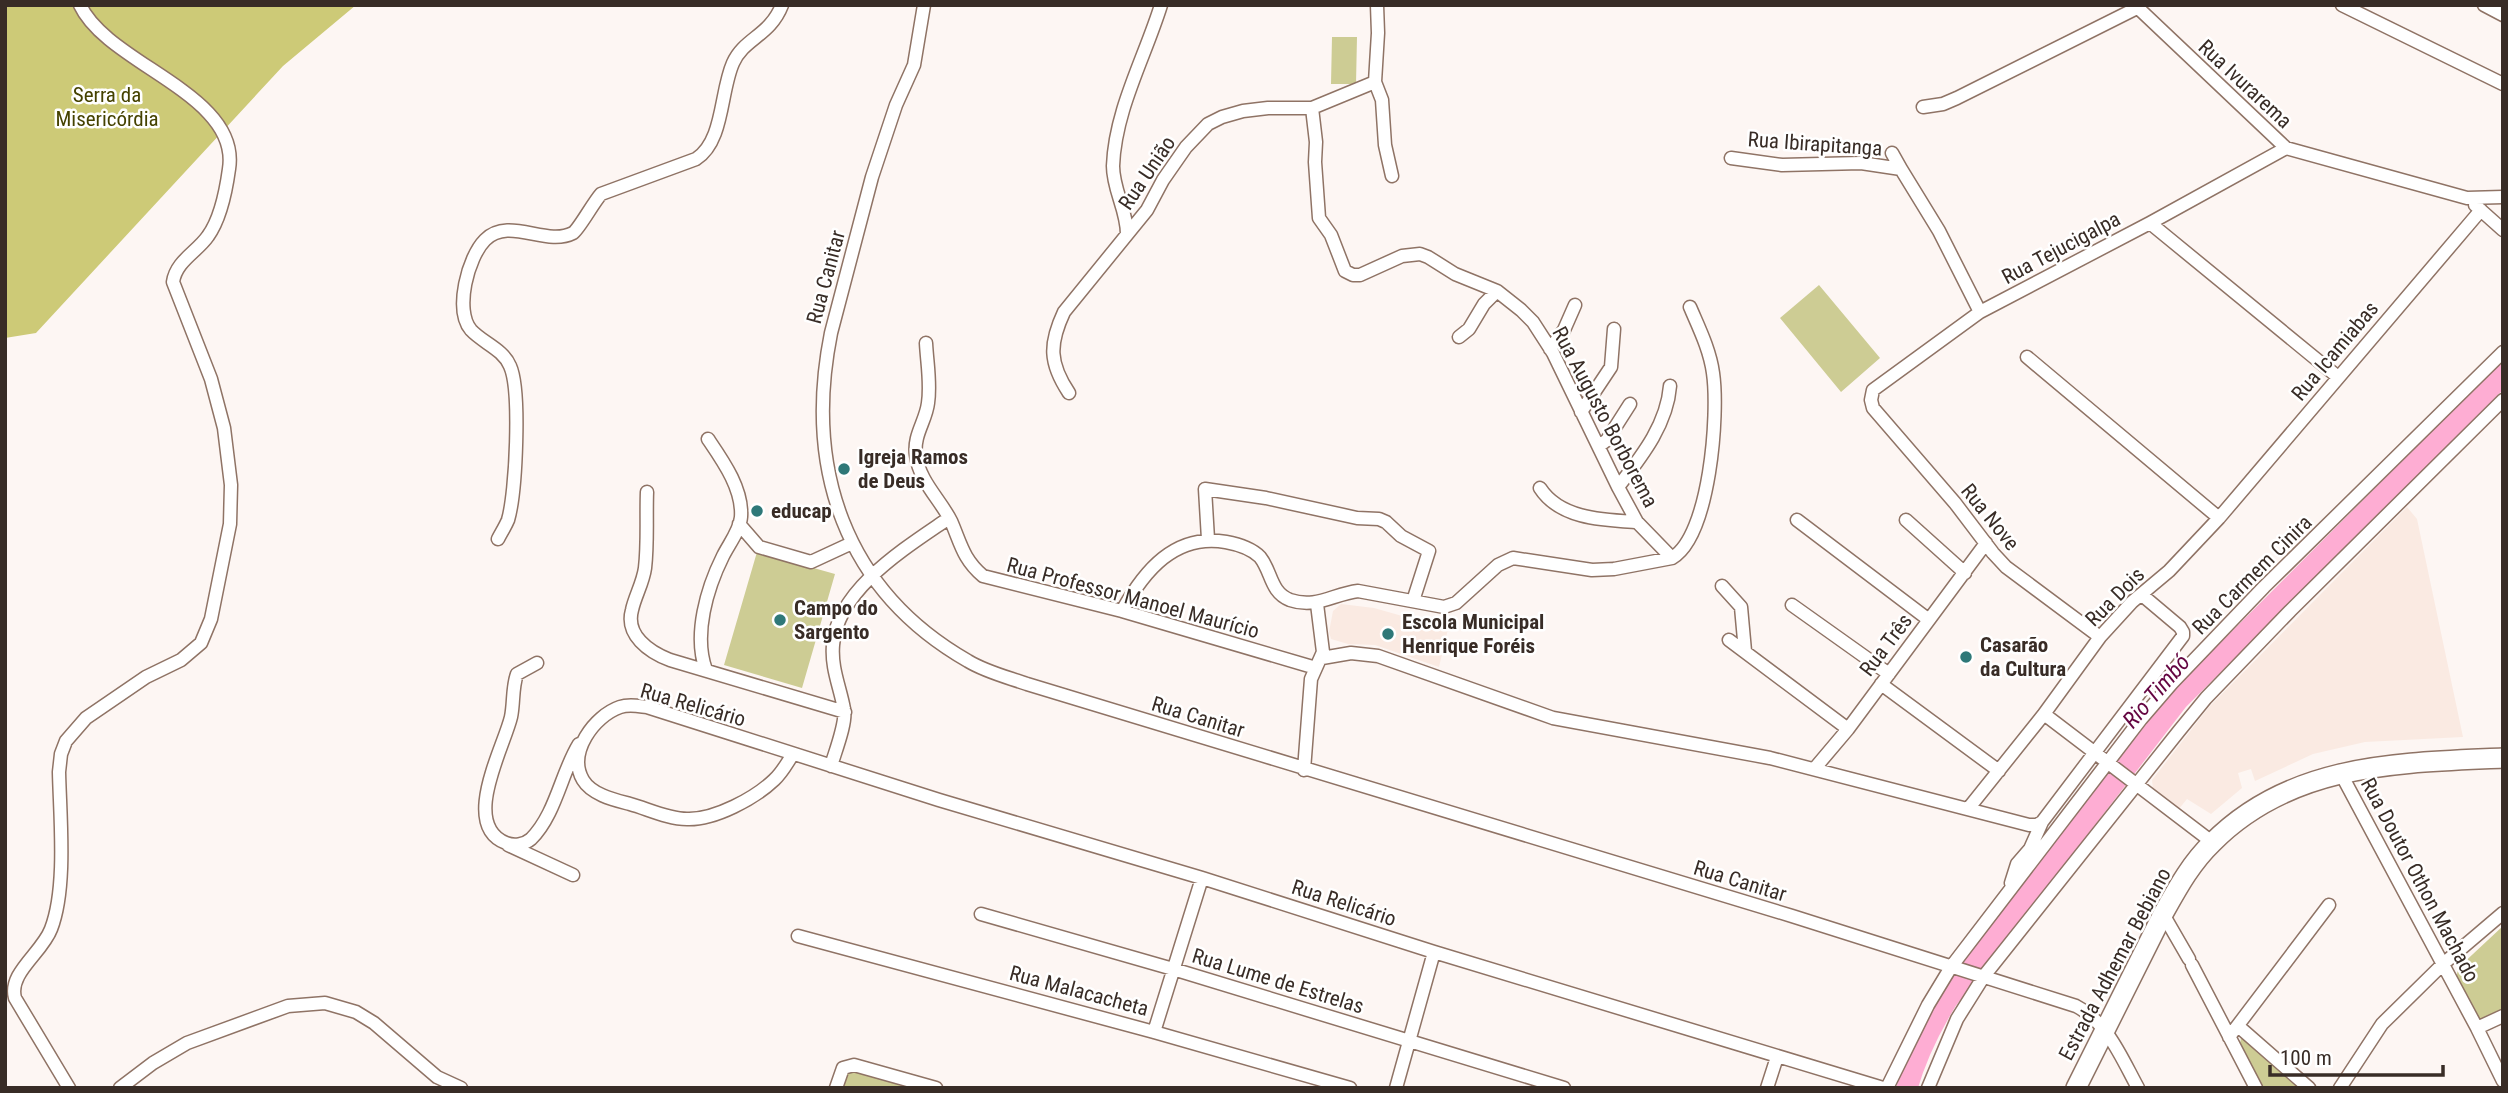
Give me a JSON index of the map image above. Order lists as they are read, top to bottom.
{
  "streets": {
    "main road": ["Estrada Adhemar Bebiano"],
    "street": [
      "Rua Ivurarema",
      "Rua Ibirapitanga",
      "Rua União",
      "Rua Tejucigalpa",
      "Rua Canitar",
      "Rua Icamiabas",
      "Rua Augusto Borborema",
      "Rua Nove",
      "Rua Carmem Cinira",
      "Rua Dois",
      "Rua Professor Manoel Maurício",
      "Rua Três",
      "Rua Relicário",
      "Rua Doutor Othon Machado",
      "Rua Lume de Estrelas",
      "Rua Malacacheta"
    ]
  },
  "crossings": [
    ["Rua Ivurarema", "Rua Tejucigalpa"],
    ["Rua Ibirapitanga", "Rua Tejucigalpa"],
    ["Rua União", "Rua Augusto Borborema"],
    ["Rua Tejucigalpa", "Rua Nove"],
    ["Rua Canitar", "Rua Carmem Cinira"],
    ["Rua Canitar", "Estrada Adhemar Bebiano"],
    ["Rua Icamiabas", "Rua Dois"],
    ["Rua Nove", "Rua Dois"],
    ["Rua Nove", "Rua Três"],
    ["Rua Carmem Cinira", "Rua Relicário"],
    ["Rua Dois", "Rua Professor Manoel Maurício"],
    ["Rua Professor Manoel Maurício", "Rua Três"],
    ["Rua Doutor Othon Machado", "Estrada Adhemar Bebiano"]
  ],
  "water": ["Rio Timbó"],
  "parks": ["Serra da Misericórdia"],
  "places": [
    "Igreja Ramos de Deus",
    "educap",
    "Campo do Sargento",
    "Escola Municipal Henrique Foréis",
    "Casarão da Cultura"
  ],
  "scale_bar": "100 m"
}
